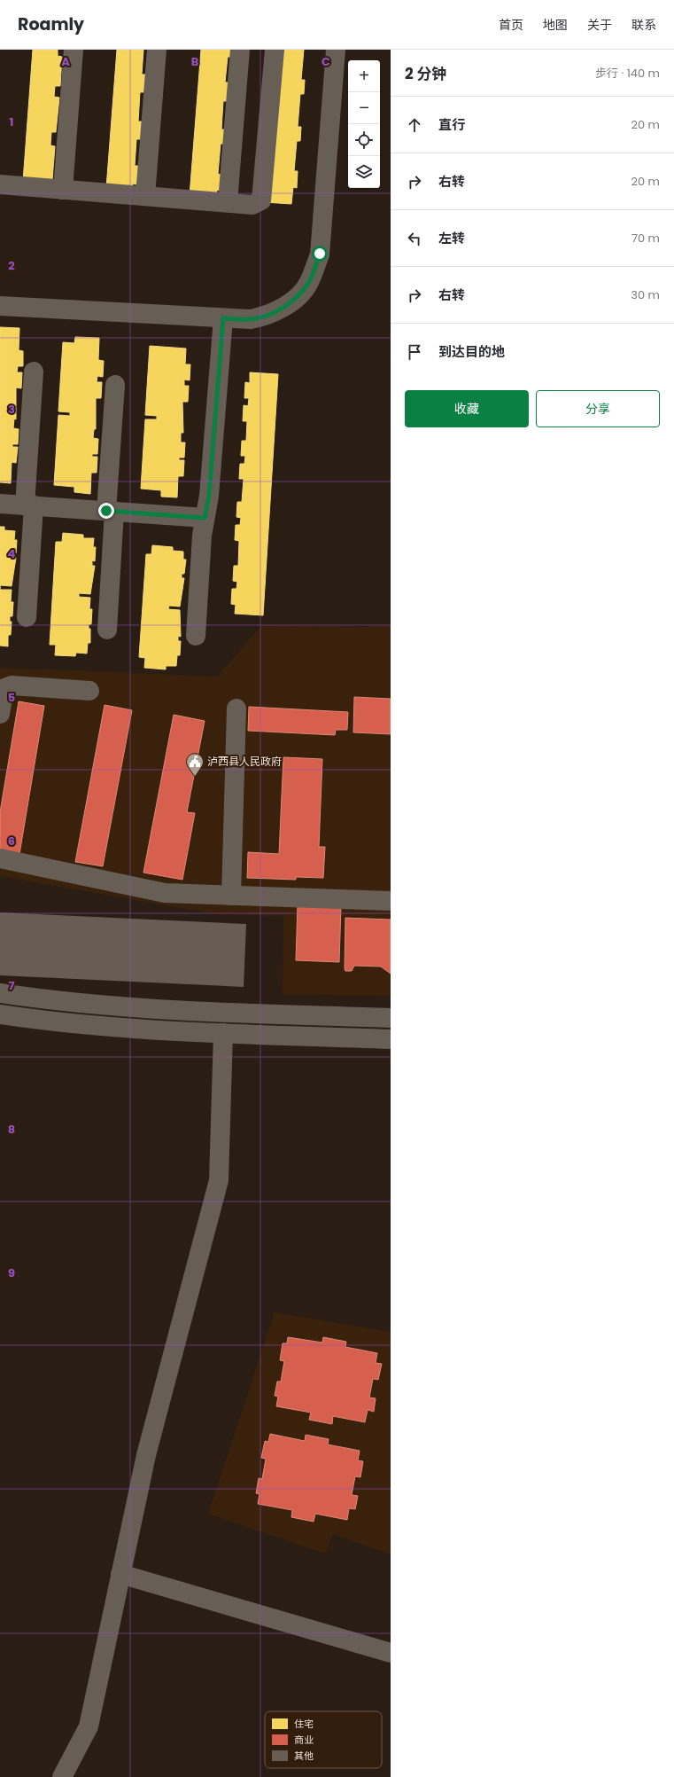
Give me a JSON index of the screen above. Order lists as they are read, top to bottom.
{
  "places": {
    "public building": ["泸西县人民政府"]
  },
  "legend": ["住宅", "商业", "其他"],
  "page": {
    "header": "Roamly",
    "nav": [
      "首页",
      "地图",
      "关于",
      "联系"
    ],
    "heading": ["2 分钟", "步行 · 140 m"],
    "map_buttons": ["+", "−"],
    "list": [
      ["直行", "20 m"],
      ["右转", "20 m"],
      ["左转", "70 m"],
      ["右转", "30 m"],
      "到达目的地"
    ],
    "buttons": ["收藏", "分享"]
  },
  "grid": {
    "columns": ["A", "B", "C"],
    "rows": [
      "1",
      "2",
      "3",
      "4",
      "5",
      "6",
      "7",
      "8",
      "9"
    ]
  }
}
